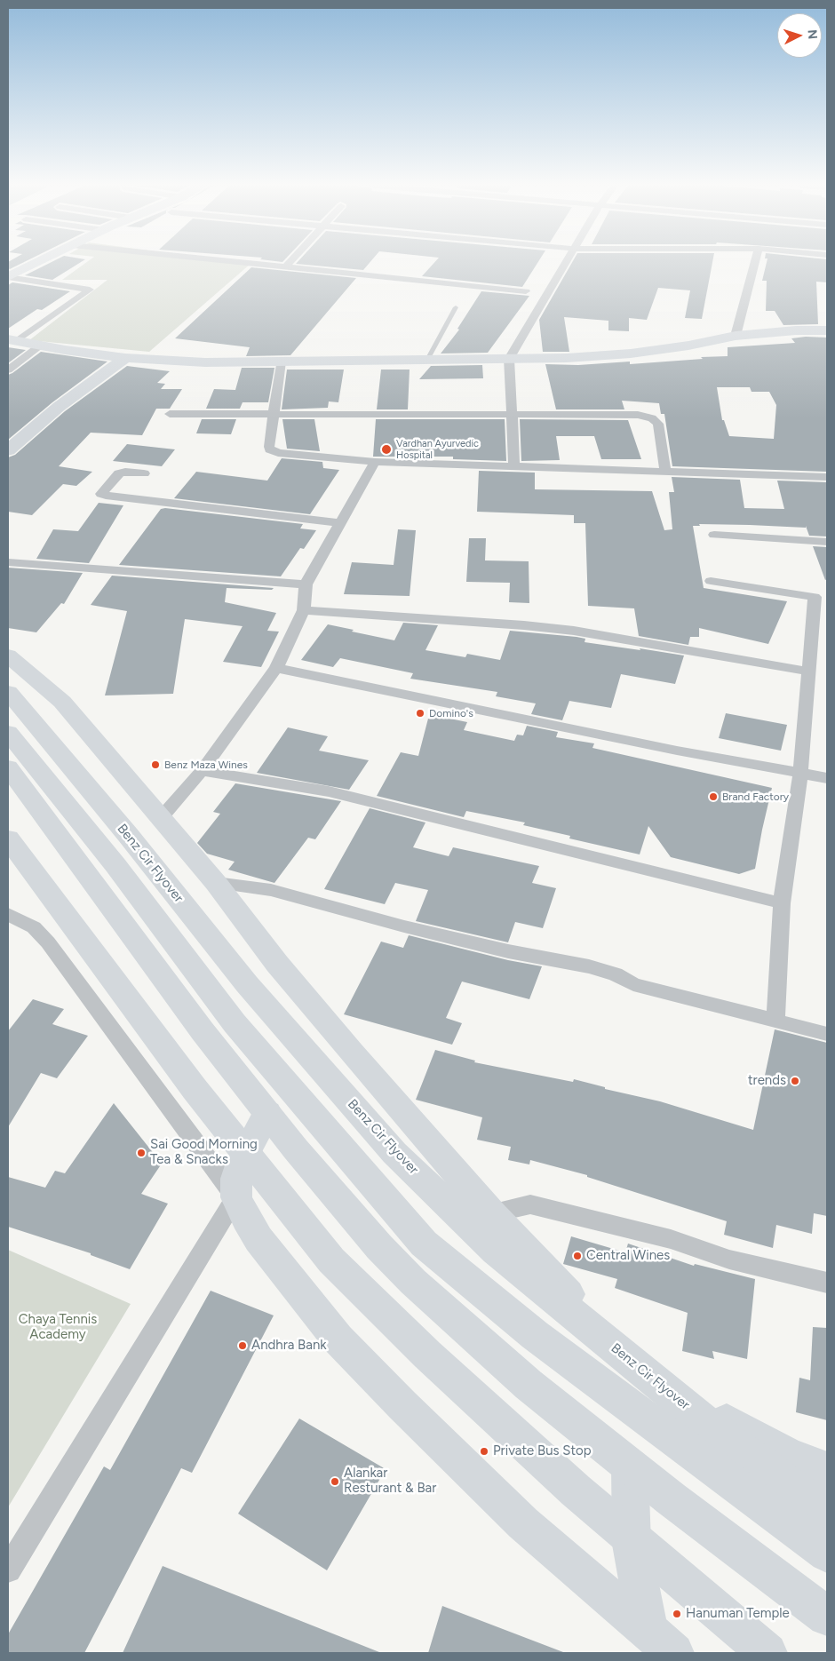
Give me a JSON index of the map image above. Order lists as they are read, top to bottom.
{
  "streets": {
    "main road": ["Benz Cir Flyover"]
  },
  "parks": ["Chaya Tennis Academy"],
  "places": [
    "Vardhan Ayurvedic Hospital",
    "Domino's",
    "Benz Maza Wines",
    "Brand Factory",
    "trends",
    "Sai Good Morning Tea & Snacks",
    "Central Wines",
    "Andhra Bank",
    "Private Bus Stop",
    "Alankar Resturant & Bar",
    "Hanuman Temple"
  ],
  "north": "right"
}
